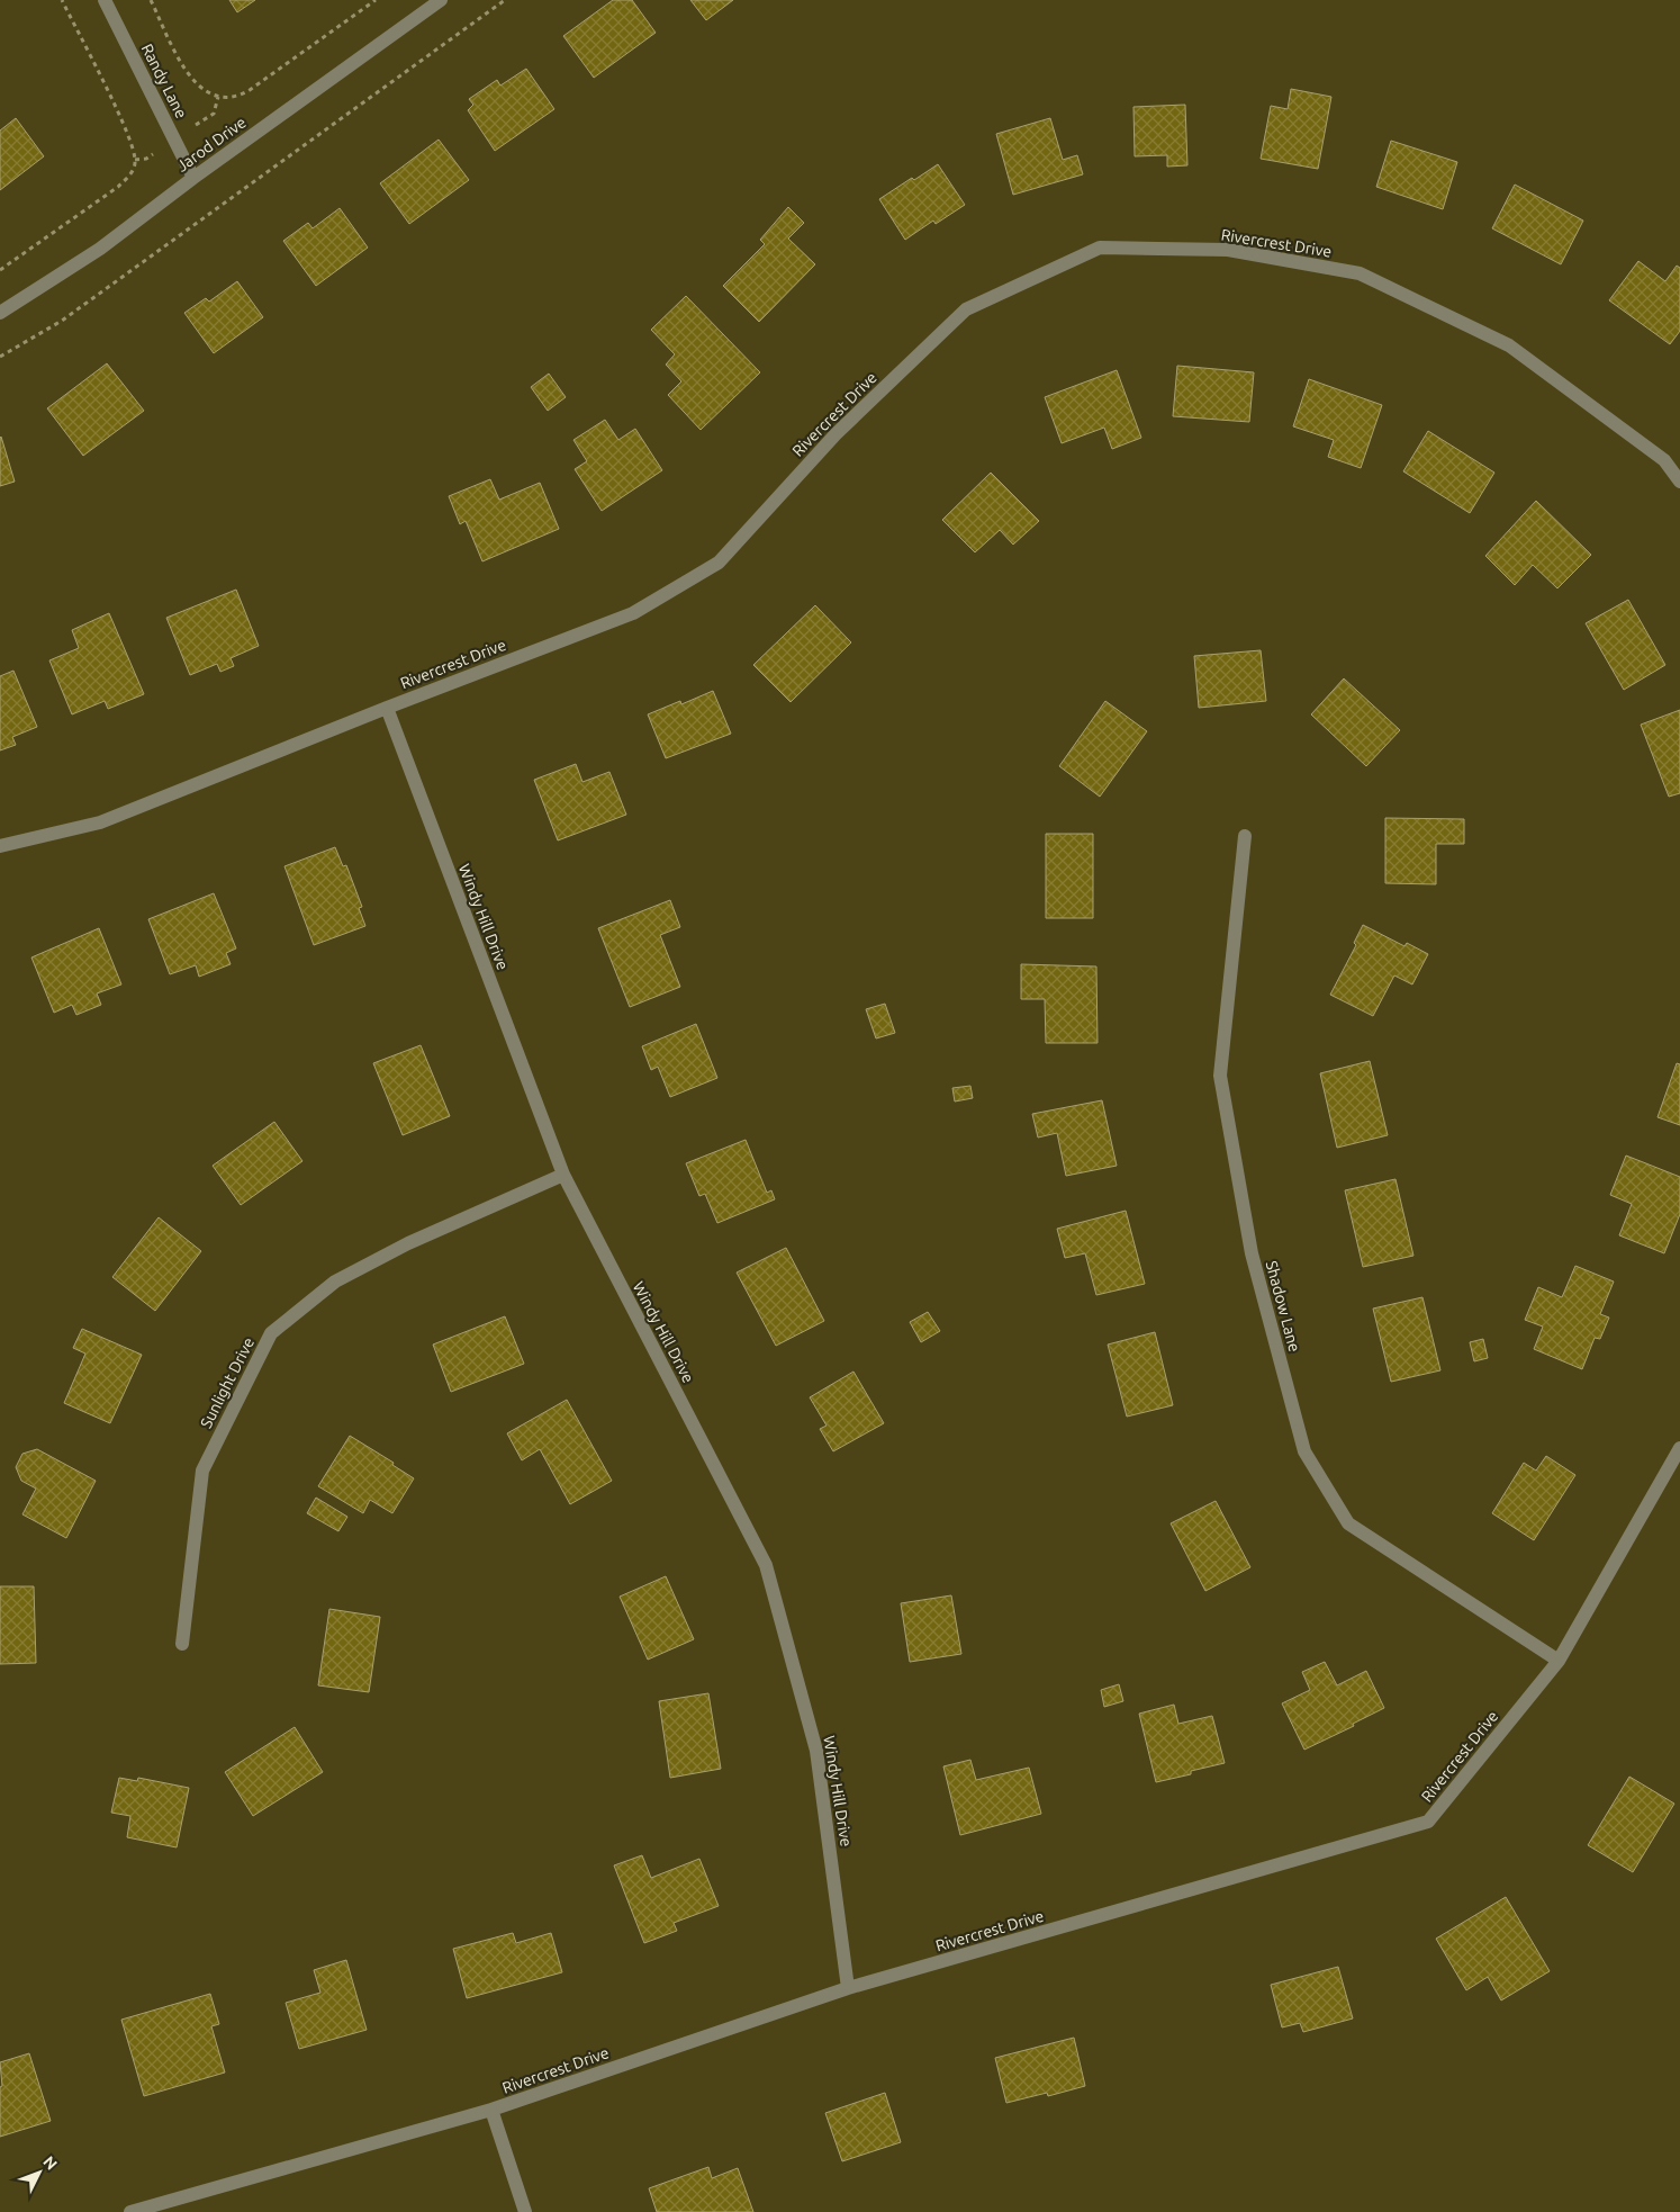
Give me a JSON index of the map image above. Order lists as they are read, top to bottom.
{
  "streets": {
    "street": [
      "Randy Lane",
      "Jarod Drive",
      "Rivercrest Drive",
      "Windy Hill Drive",
      "Shadow Lane",
      "Sunlight Drive"
    ]
  },
  "crossings": [
    ["Randy Lane", "Jarod Drive"],
    ["Rivercrest Drive", "Windy Hill Drive"],
    ["Rivercrest Drive", "Shadow Lane"],
    ["Windy Hill Drive", "Sunlight Drive"]
  ],
  "north": "top right"
}
